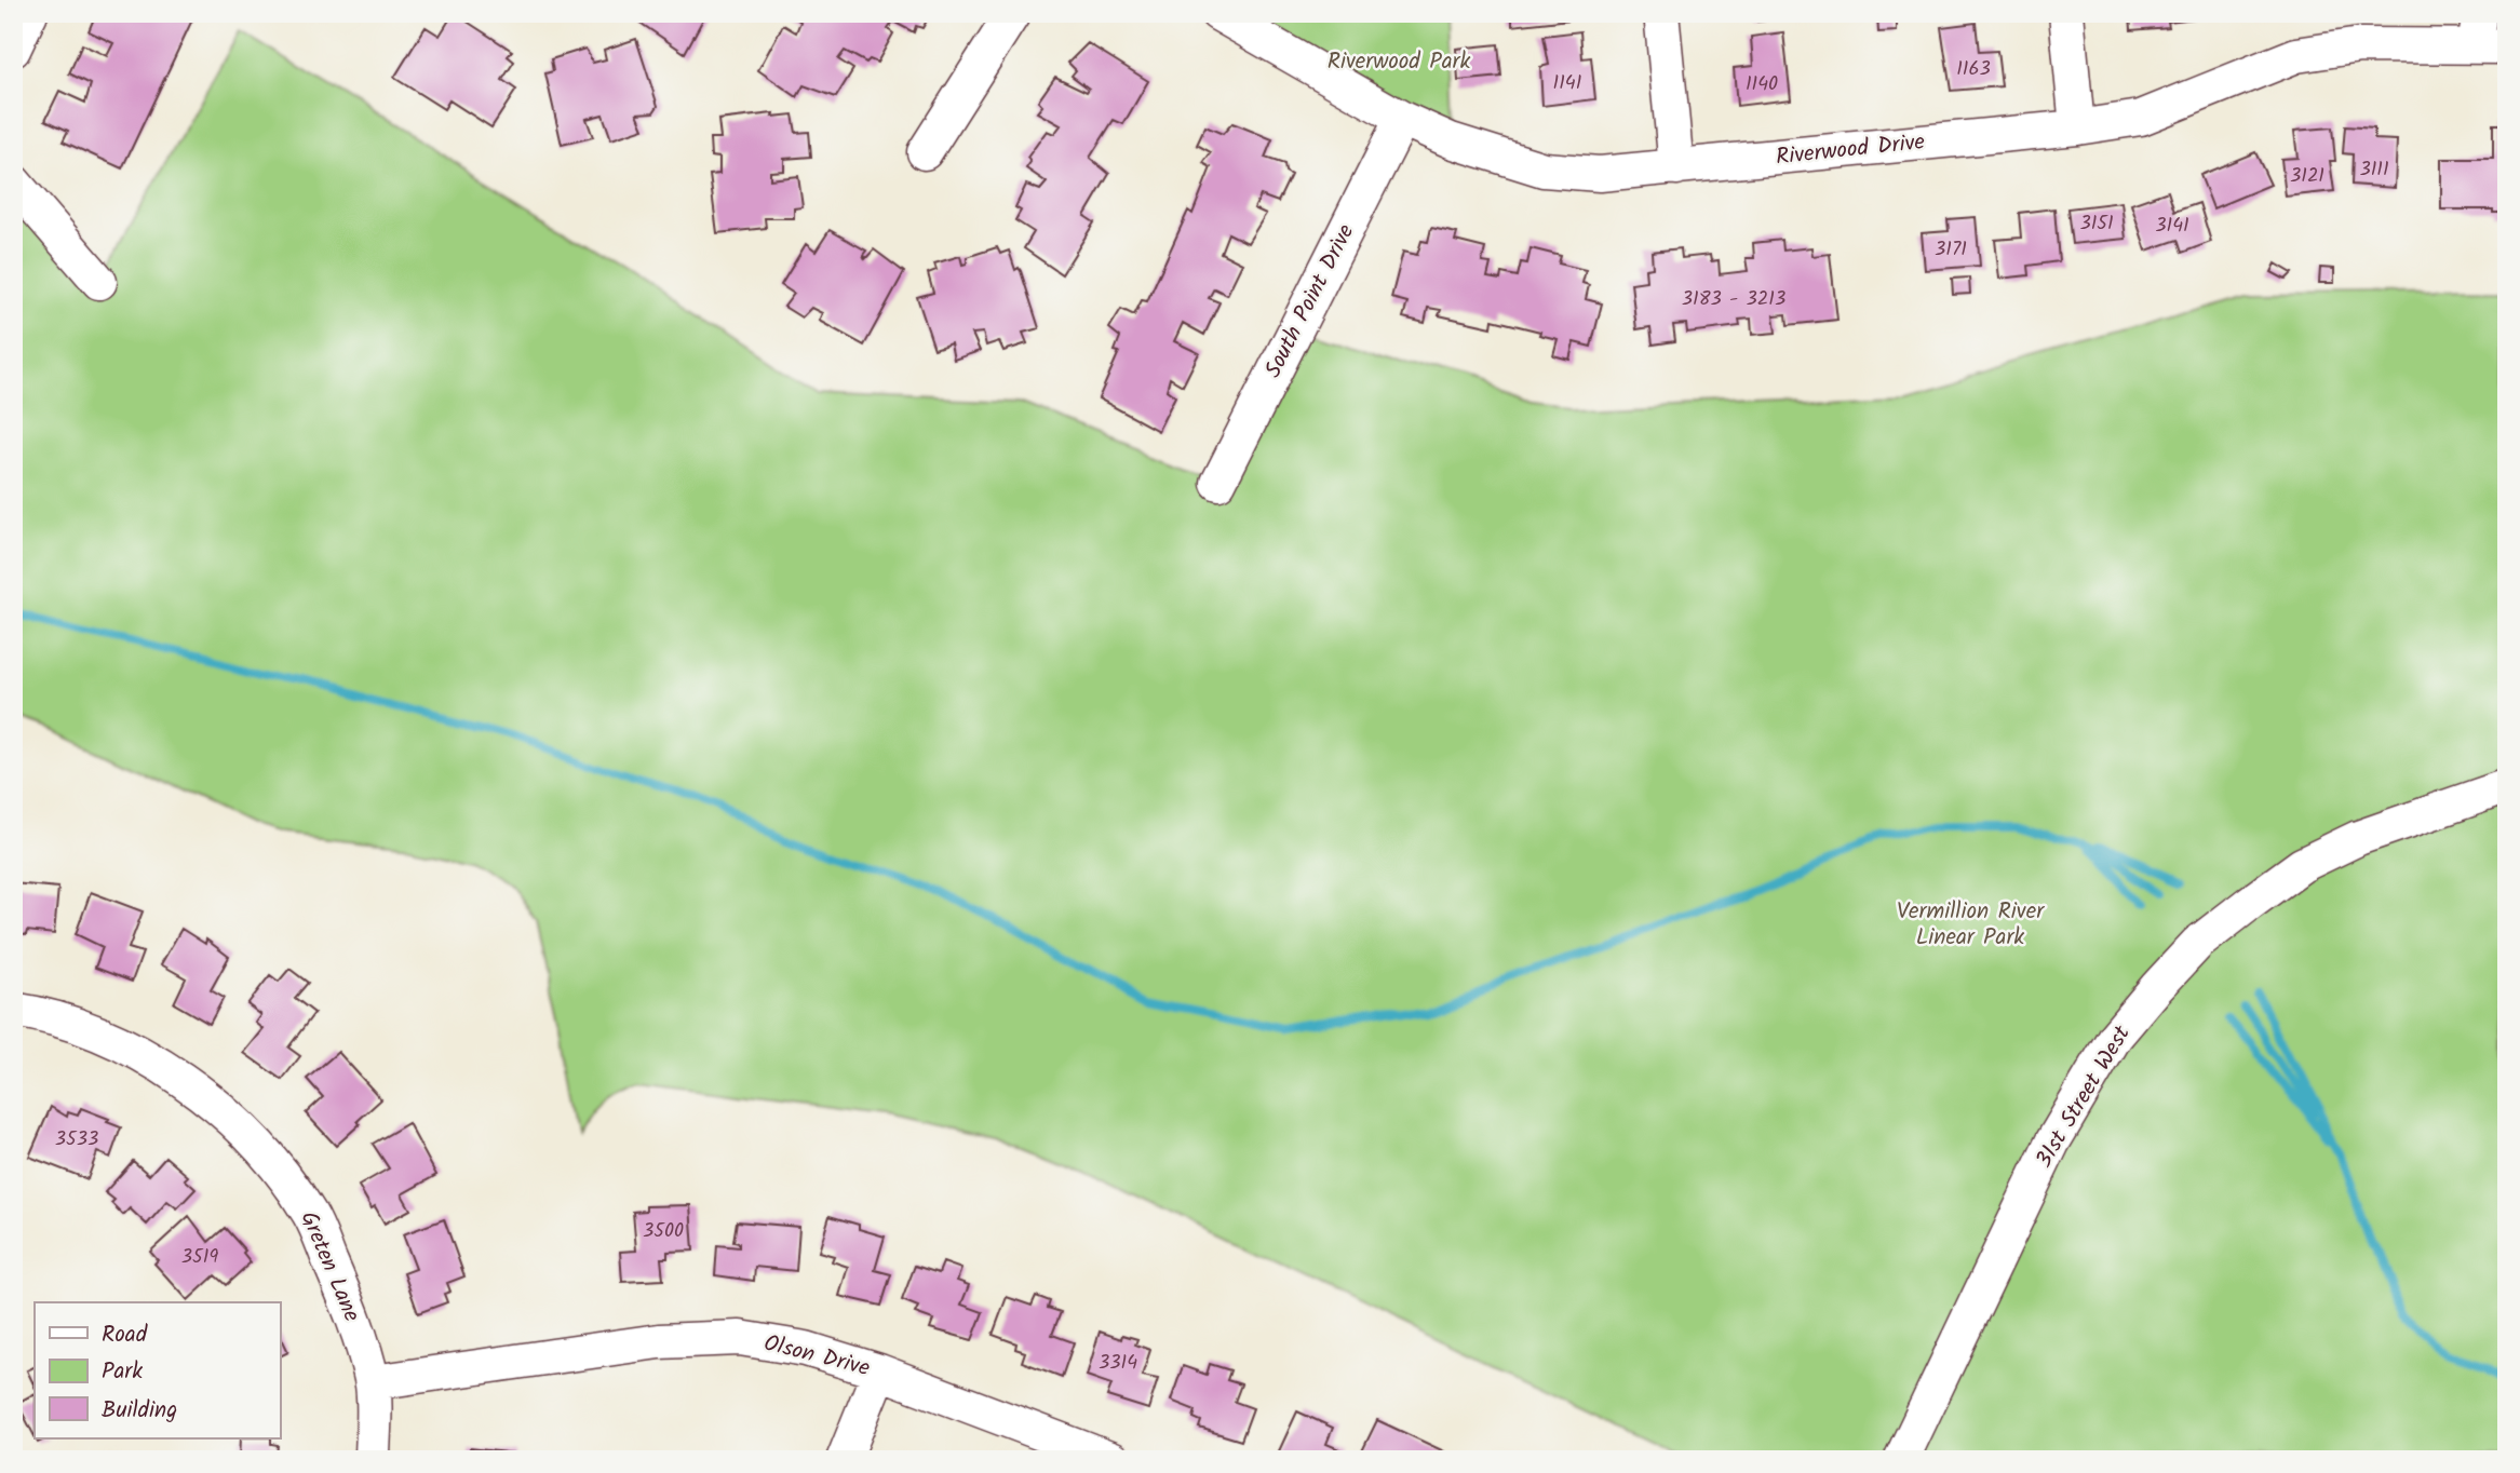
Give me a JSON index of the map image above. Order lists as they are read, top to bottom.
{
  "streets": {
    "street": [
      "Riverwood Drive",
      "South Point Drive",
      "31st Street West",
      "Greten Lane",
      "Olson Drive"
    ]
  },
  "crossings": [
    ["Riverwood Drive", "South Point Drive"],
    ["Greten Lane", "Olson Drive"]
  ],
  "parks": ["Riverwood Park", "Vermillion River Linear Park"],
  "house_numbers": [
    "1163",
    "1141",
    "1140",
    "3111",
    "3121",
    "3151",
    "3141",
    "3171",
    "3183 - 3213",
    "3533",
    "3500",
    "3519",
    "3314"
  ],
  "legend": ["Road", "Park", "Building"]
}
